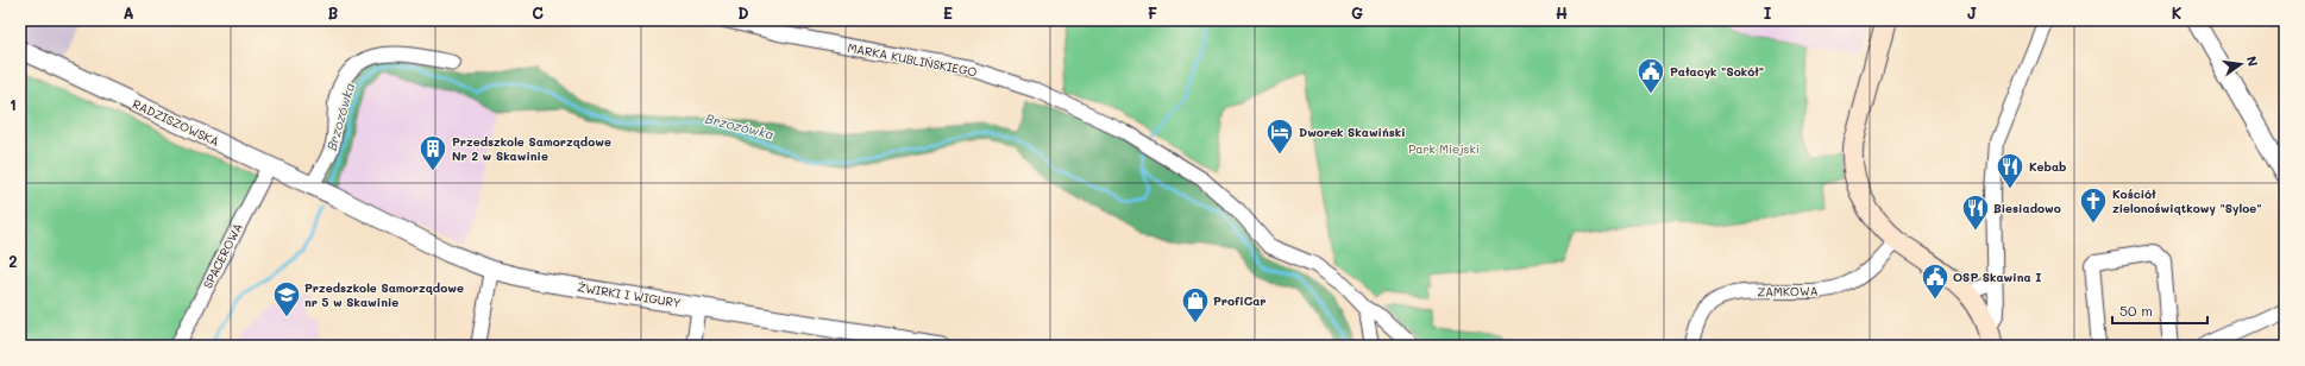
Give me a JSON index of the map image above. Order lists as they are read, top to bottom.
{
  "streets": {
    "street": [
      "MARKA KUBLIŃSKIEGO",
      "RADZISZOWSKA",
      "SPACEROWA",
      "ZAMKOWA",
      "ŻWIRKI I WIGURY"
    ]
  },
  "crossings": [
    ["RADZISZOWSKA", "SPACEROWA"],
    ["RADZISZOWSKA", "ŻWIRKI I WIGURY"]
  ],
  "water": ["Brzozówka"],
  "parks": ["Park Miejski"],
  "places": {
    "public building": ["Pałacyk \"Sokół\"", "OSP Skawina I"],
    "hotel": ["Dworek Skawiński"],
    "building": ["Przedszkole Samorządowe Nr 2 w Skawinie"],
    "restaurant": ["Kebab", "Biesiadowo"],
    "church": ["Kościół zielonoświątkowy \"Syloe\""],
    "school or university": ["Przedszkole Samorządowe nr 5 w Skawinie"],
    "shop": ["ProfiCar"]
  },
  "scale_bar": "50 m",
  "north": "right",
  "grid": {
    "columns": [
      "A",
      "B",
      "C",
      "D",
      "E",
      "F",
      "G",
      "H",
      "I",
      "J",
      "K"
    ],
    "rows": ["1", "2"]
  }
}
